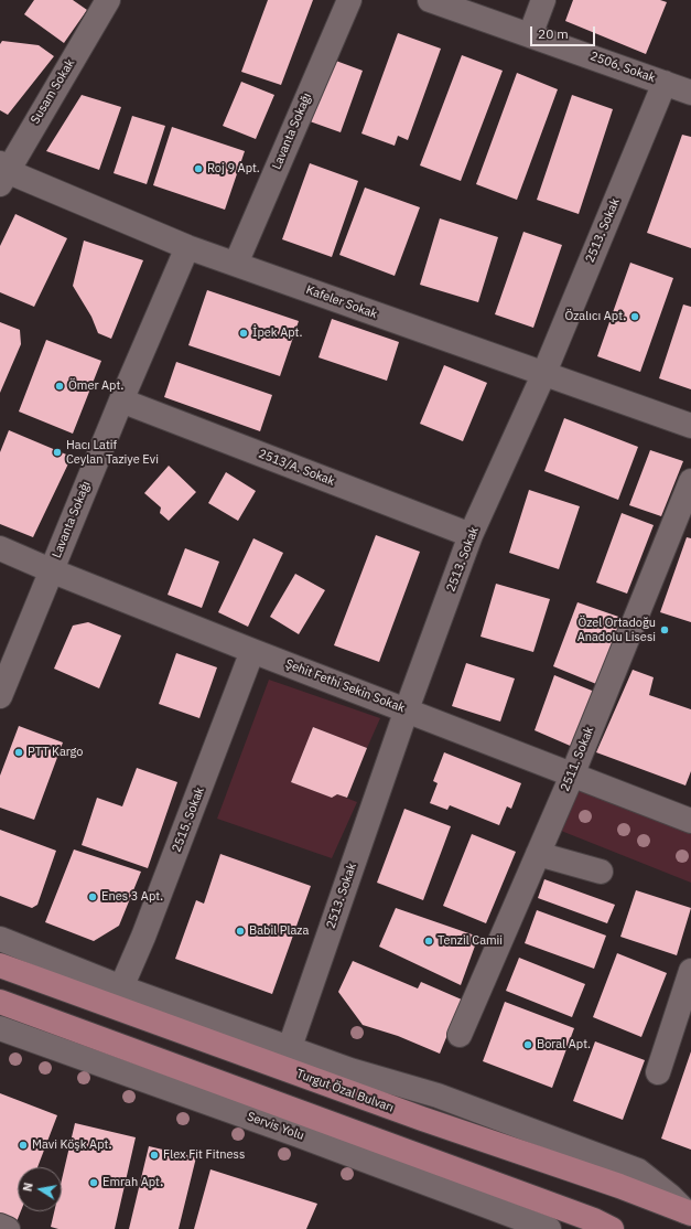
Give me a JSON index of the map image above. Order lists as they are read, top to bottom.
{
  "streets": {
    "main road": ["Turgut Özal Bulvarı"],
    "street": [
      "2506. Sokak",
      "Susam Sokak",
      "Lavanta Sokağı",
      "2513. Sokak",
      "Kafeler Sokak",
      "2513/A. Sokak",
      "Şehit Fethi Sekin Sokak",
      "2511. Sokak",
      "2515. Sokak",
      "Servis Yolu"
    ]
  },
  "crossings": [
    ["2506. Sokak", "2513. Sokak"],
    ["Susam Sokak", "Kafeler Sokak"],
    ["Lavanta Sokağı", "Kafeler Sokak"],
    ["Lavanta Sokağı", "2513/A. Sokak"],
    ["Lavanta Sokağı", "Şehit Fethi Sekin Sokak"],
    ["2513. Sokak", "Kafeler Sokak"],
    ["2513. Sokak", "2513/A. Sokak"],
    ["2513. Sokak", "Şehit Fethi Sekin Sokak"],
    ["Şehit Fethi Sekin Sokak", "2511. Sokak"],
    ["Şehit Fethi Sekin Sokak", "2515. Sokak"]
  ],
  "places": [
    "Roj 9 Apt.",
    "Özalıcı Apt.",
    "İpek Apt.",
    "Ömer Apt.",
    "Hacı Latif Ceylan Taziye Evi",
    "Özel Ortadoğu Anadolu Lisesi",
    "PTT Kargo",
    "Enes 3 Apt.",
    "Babil Plaza",
    "Tenzil Camii",
    "Boral Apt.",
    "Mavi Köşk Apt.",
    "Flex Fit Fitness",
    "Emrah Apt."
  ],
  "scale_bar": "20 m",
  "north": "left"
}
